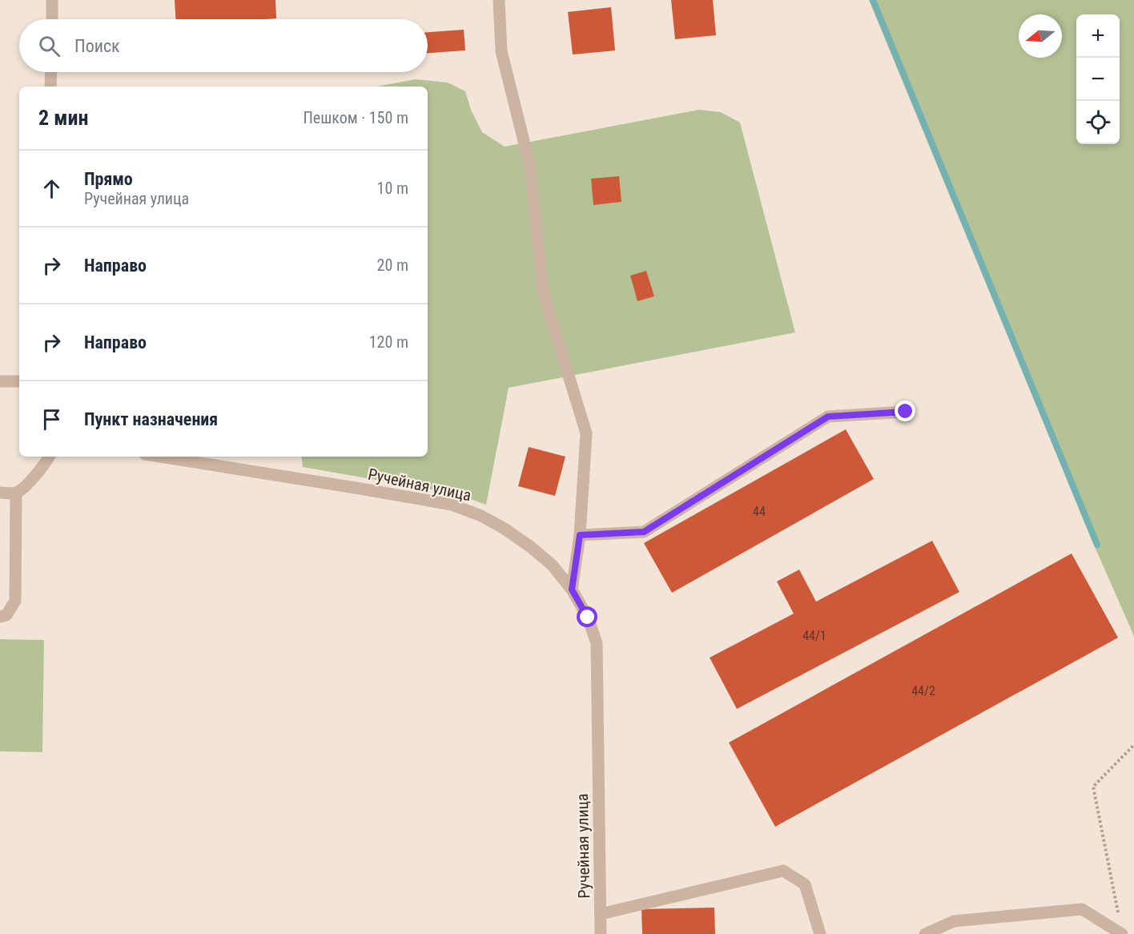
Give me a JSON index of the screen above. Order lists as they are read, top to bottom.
{
  "streets": {
    "street": ["Ручейная улица"]
  },
  "house_numbers": ["44", "44/1", "44/2"],
  "north": "left",
  "page": {
    "map_buttons": ["+", "−"],
    "search": "Поиск",
    "heading": ["2 мин", "Пешком · 150 m"],
    "list": [
      ["Прямо", "Ручейная улица", "10 m"],
      ["Направо", "20 m"],
      ["Направо", "120 m"],
      "Пункт назначения"
    ]
  }
}
